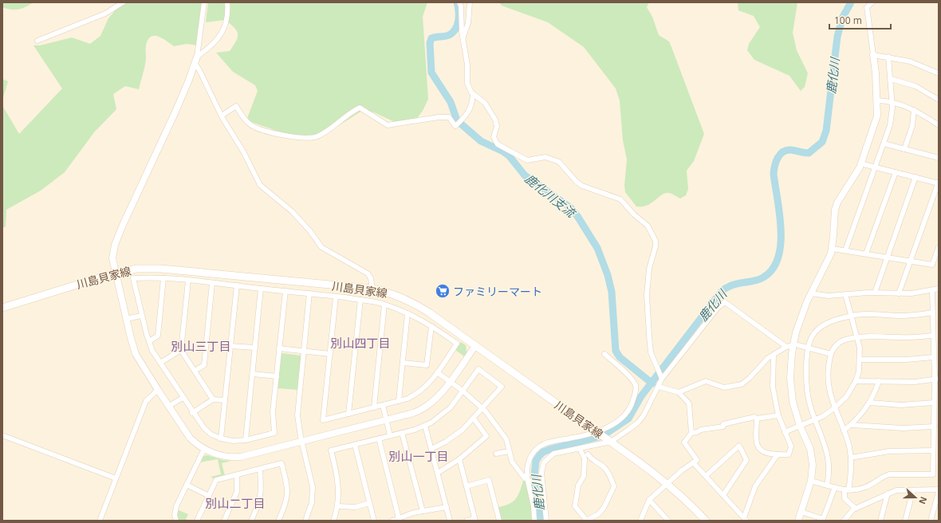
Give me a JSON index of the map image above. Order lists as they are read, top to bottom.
{
  "streets": {
    "main road": ["川島貝家線"]
  },
  "districts": [
    "別山四丁目",
    "別山三丁目",
    "別山一丁目",
    "別山二丁目"
  ],
  "water": ["鹿化川", "鹿化川支流"],
  "places": {
    "supermarket": ["ファミリーマート"]
  },
  "scale_bar": "100 m",
  "north": "right"
}
